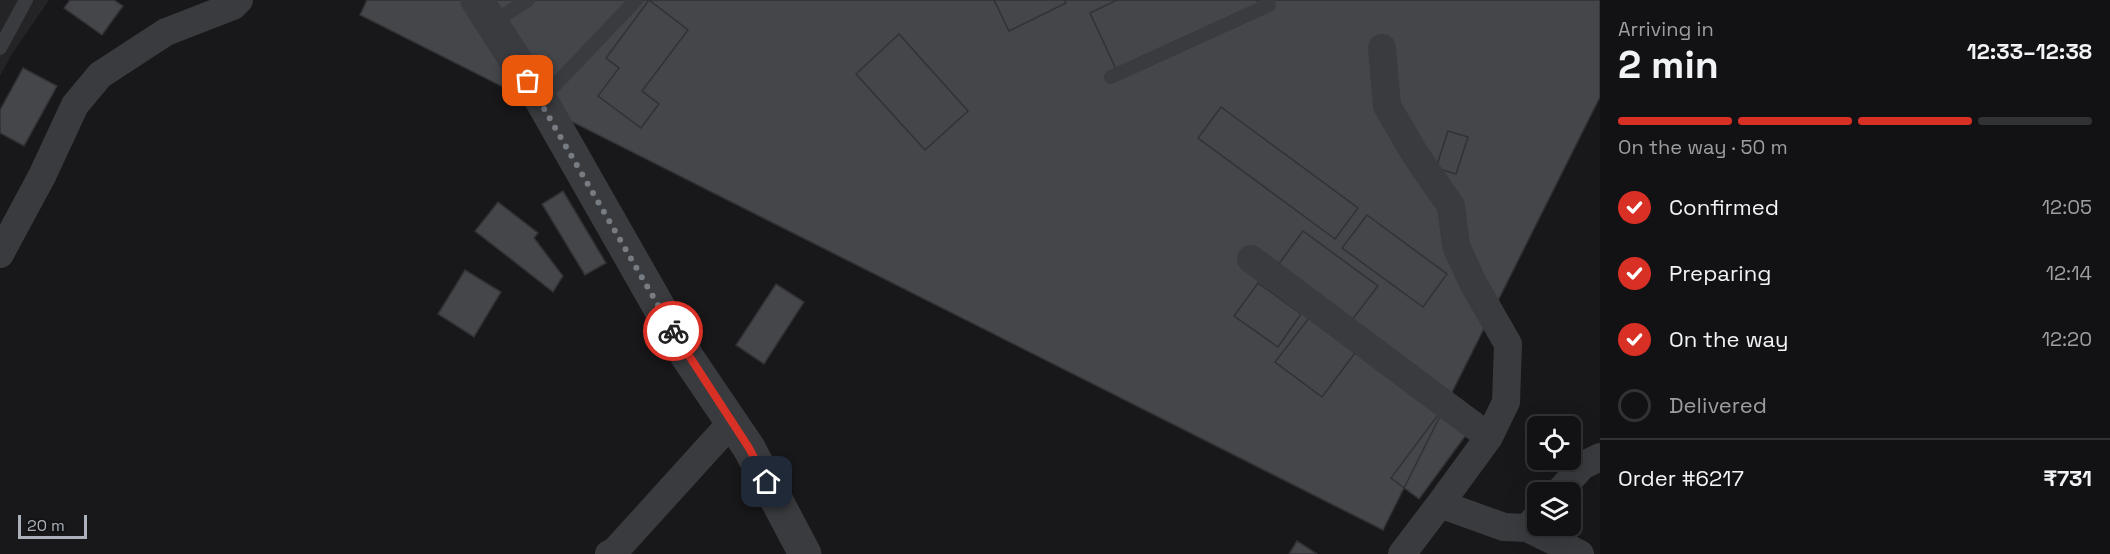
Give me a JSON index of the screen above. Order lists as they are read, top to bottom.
{
  "scale_bar": "20 m",
  "page": {
    "heading": ["2 min", "Arriving in", "12:33–12:38"],
    "panel": ["Order #6217", "₹731"],
    "bar": "On the way · 50 m",
    "list": [
      ["Confirmed", "12:05"],
      ["Preparing", "12:14"],
      ["On the way", "12:20"],
      "Delivered"
    ],
    "scale": "20 m"
  }
}
